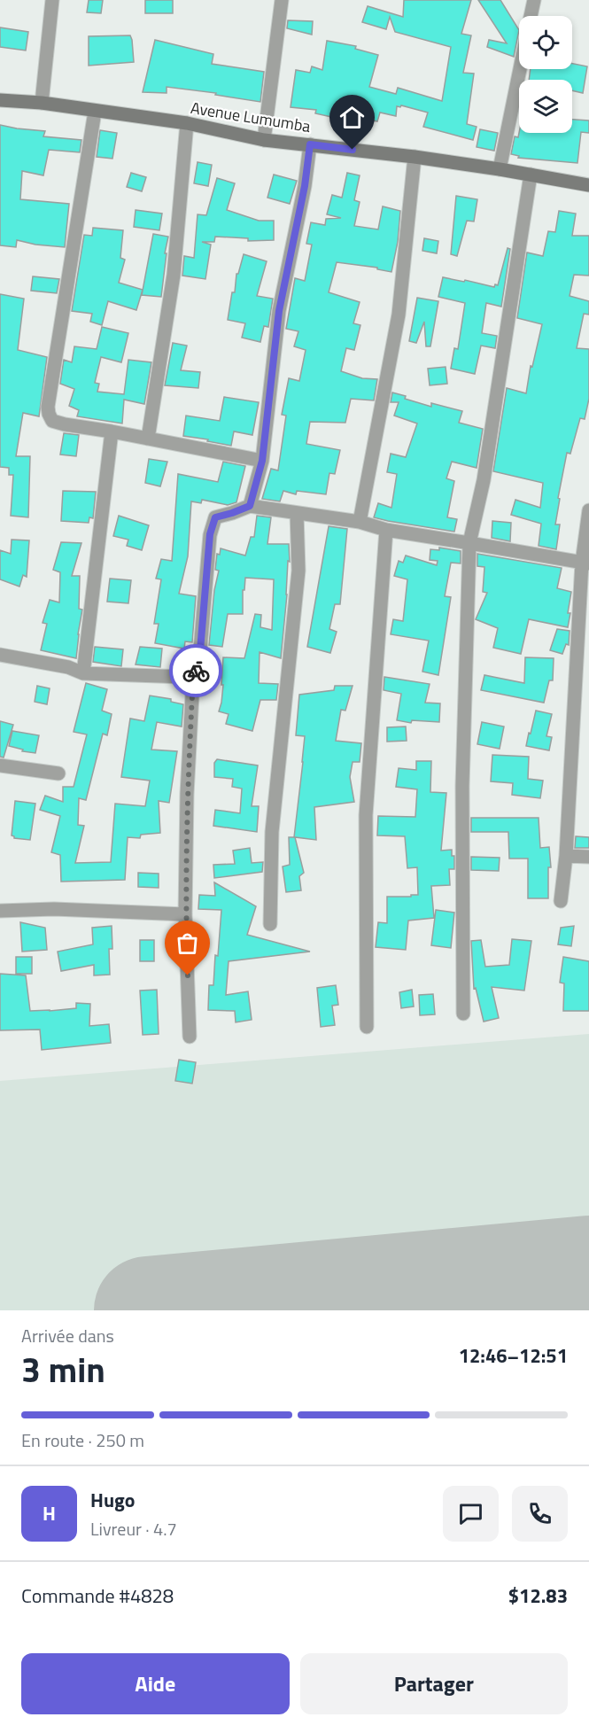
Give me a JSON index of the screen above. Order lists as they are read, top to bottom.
{
  "streets": {
    "main road": ["Avenue Lumumba"]
  },
  "page": {
    "heading": ["3 min", "Arrivée dans", "12:46–12:51"],
    "panel": [
      "Hugo",
      "Livreur · 4.7",
      "Commande #4828",
      "$12.83"
    ],
    "bar": "En route · 250 m",
    "round": "H",
    "buttons": ["Aide", "Partager"]
  }
}
